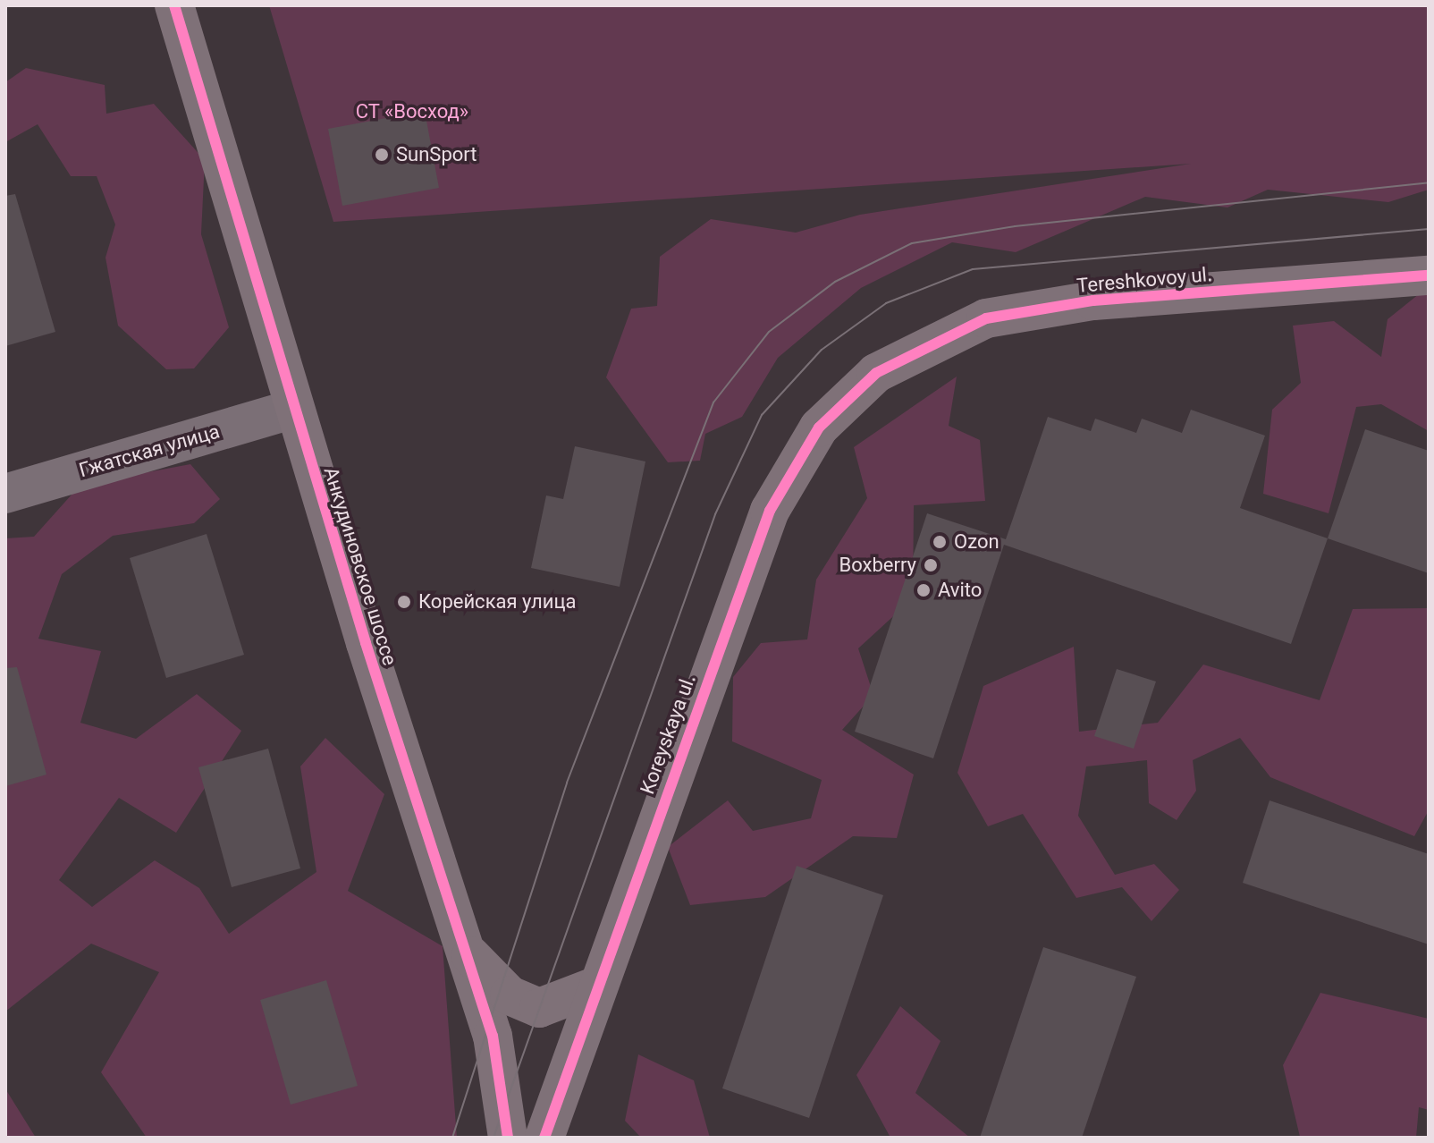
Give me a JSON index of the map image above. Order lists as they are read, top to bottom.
{
  "streets": {
    "street": [
      "Tereshkovoy ul.",
      "Гжатская улица",
      "Анкудиновское шоссе",
      "Koreyskaya ul."
    ]
  },
  "crossings": [
    ["Tereshkovoy ul.", "Koreyskaya ul."],
    ["Гжатская улица", "Анкудиновское шоссе"]
  ],
  "parks": ["СТ «Восход»"],
  "places": [
    "SunSport",
    "Ozon",
    "Boxberry",
    "Avito",
    "Корейская улица"
  ]
}
